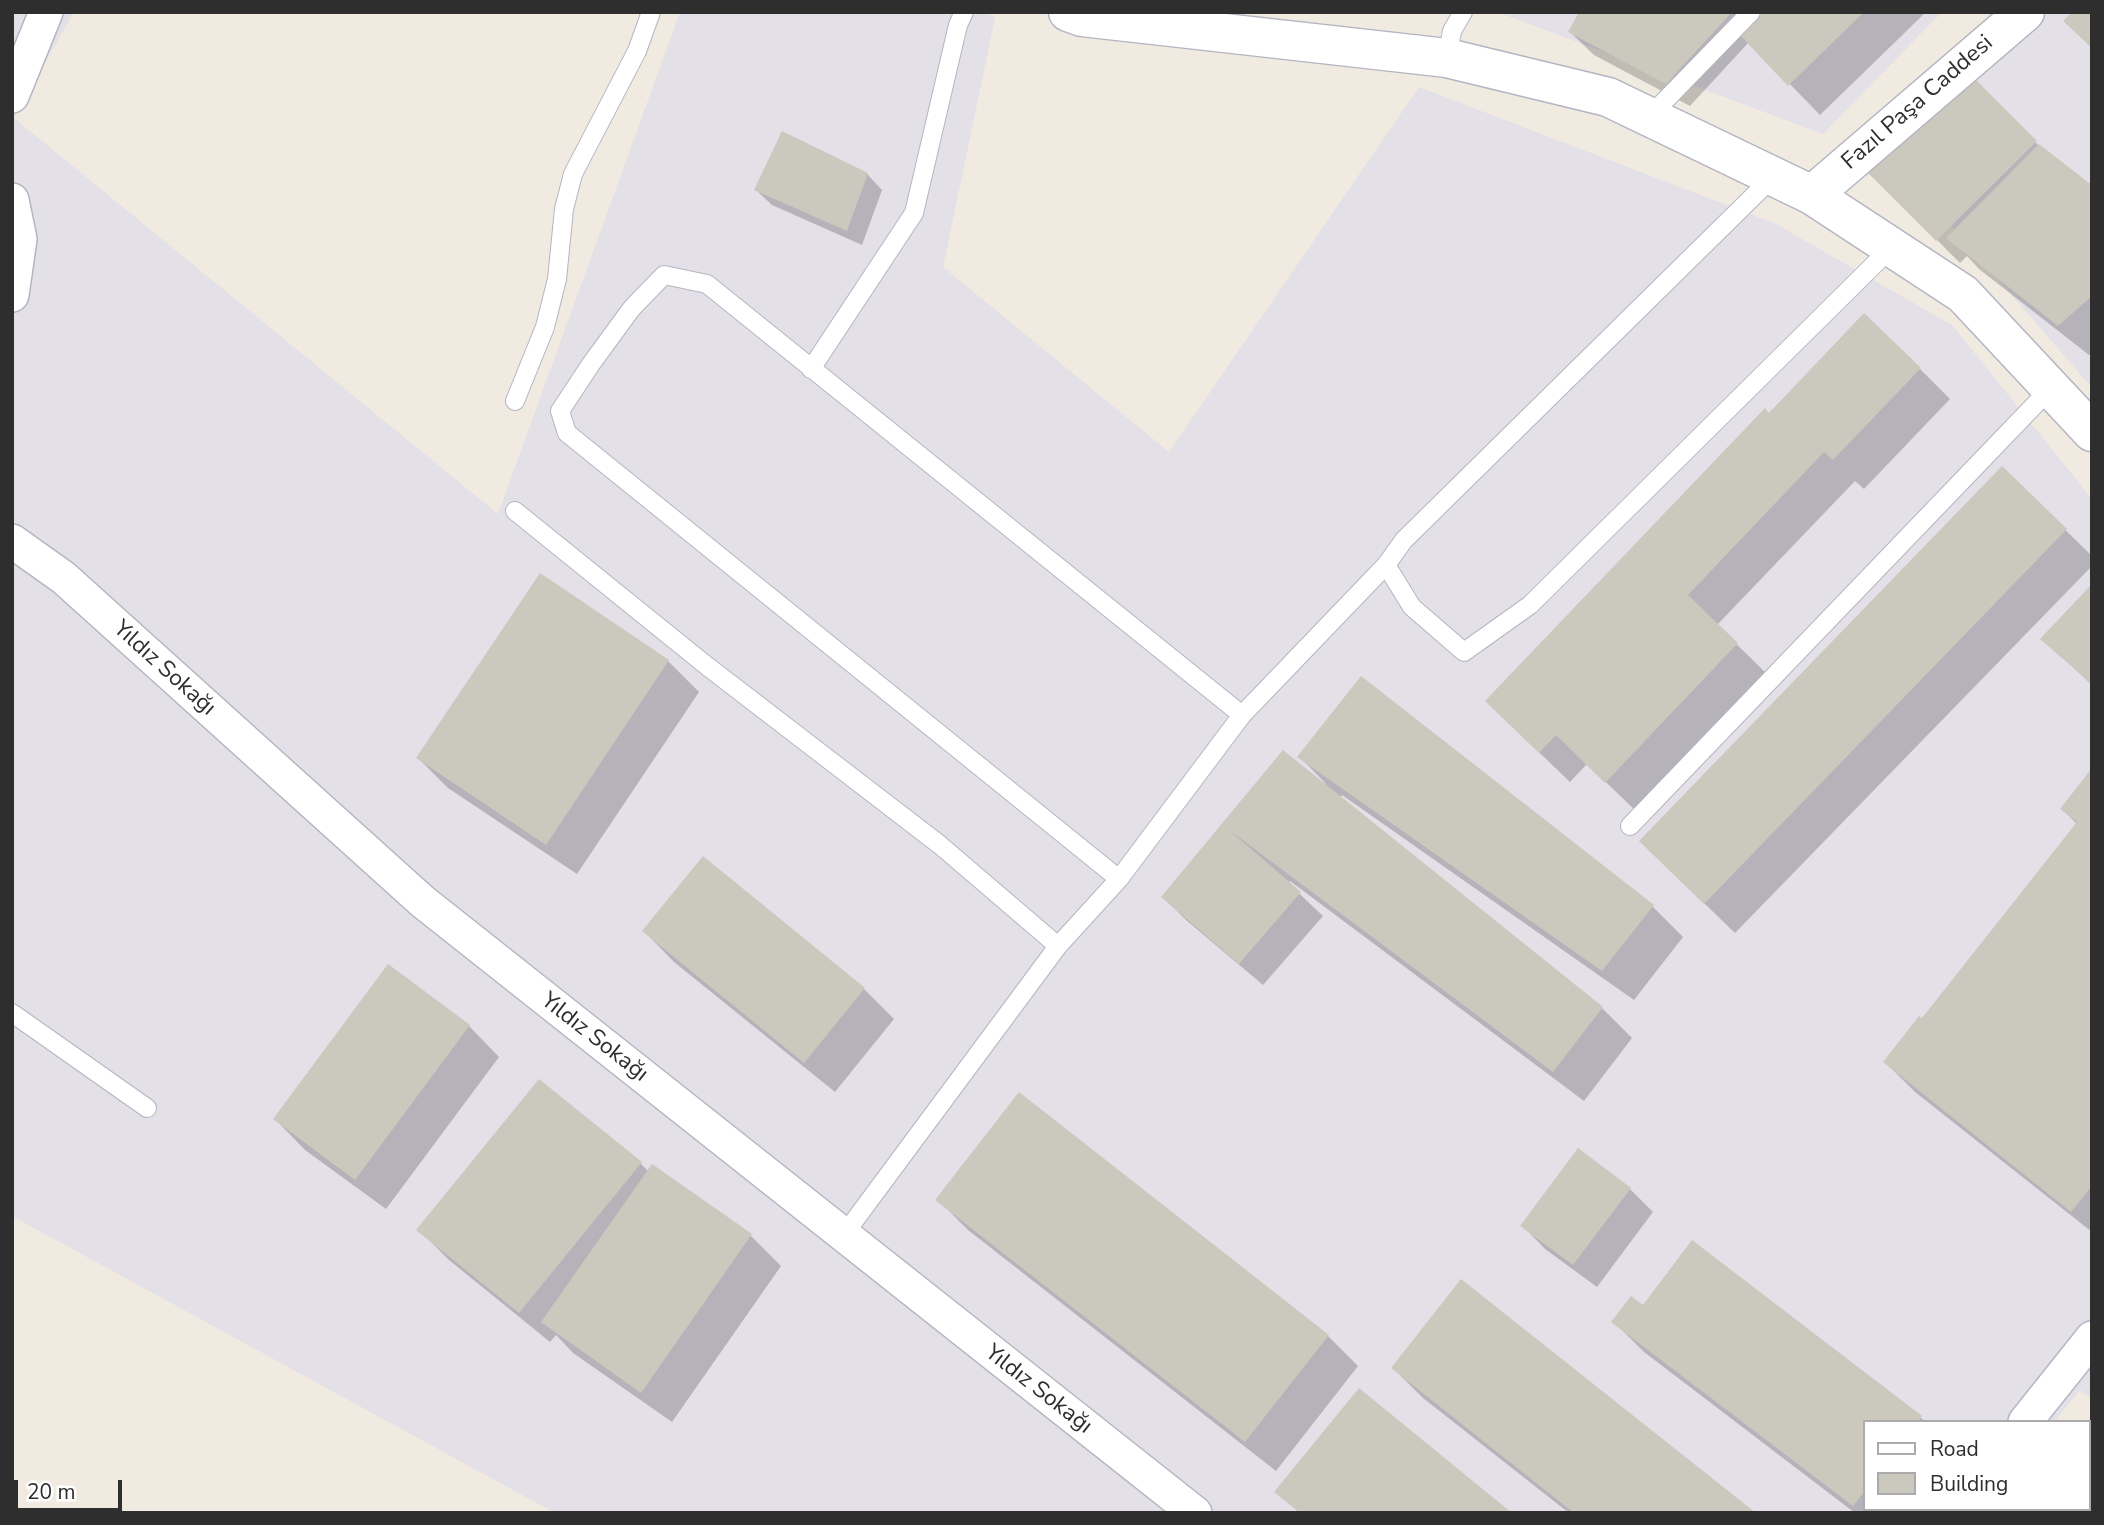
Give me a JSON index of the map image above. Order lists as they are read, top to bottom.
{
  "streets": {
    "main road": ["Fazıl Paşa Caddesi"],
    "street": ["Yıldız Sokağı"]
  },
  "legend": ["Road", "Building"],
  "scale_bar": "20 m"
}
